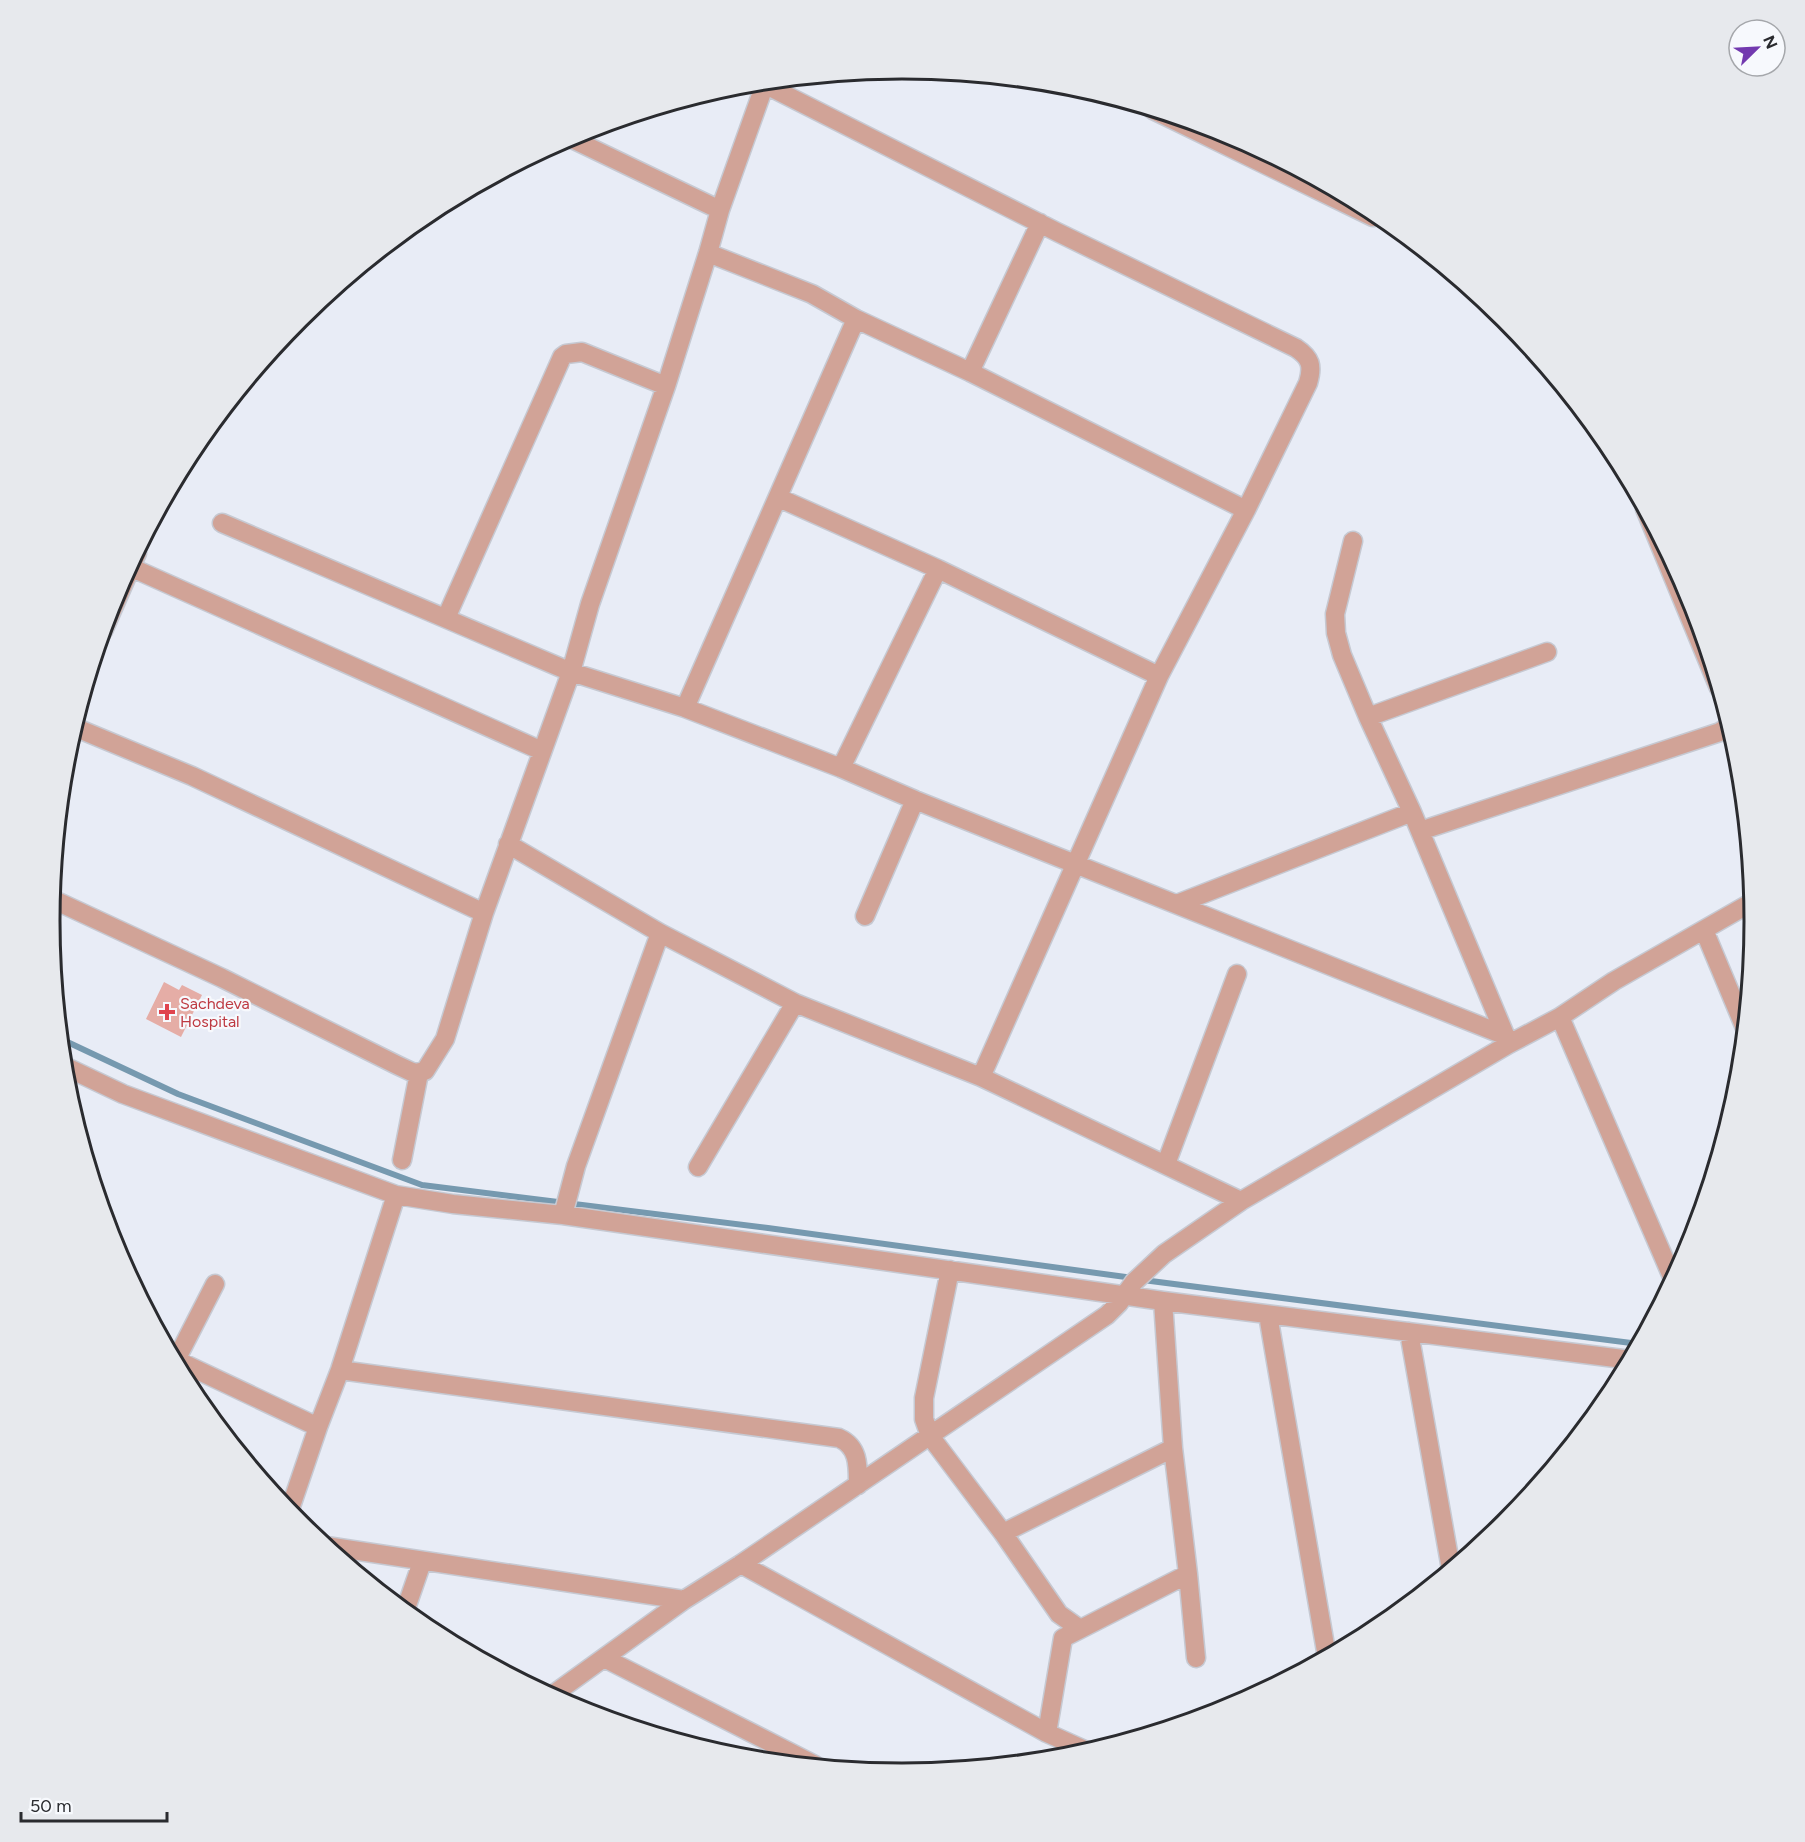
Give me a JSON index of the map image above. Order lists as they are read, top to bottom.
{
  "places": {
    "health": ["Sachdeva Hospital"]
  },
  "scale_bar": "50 m",
  "north": "top right"
}
